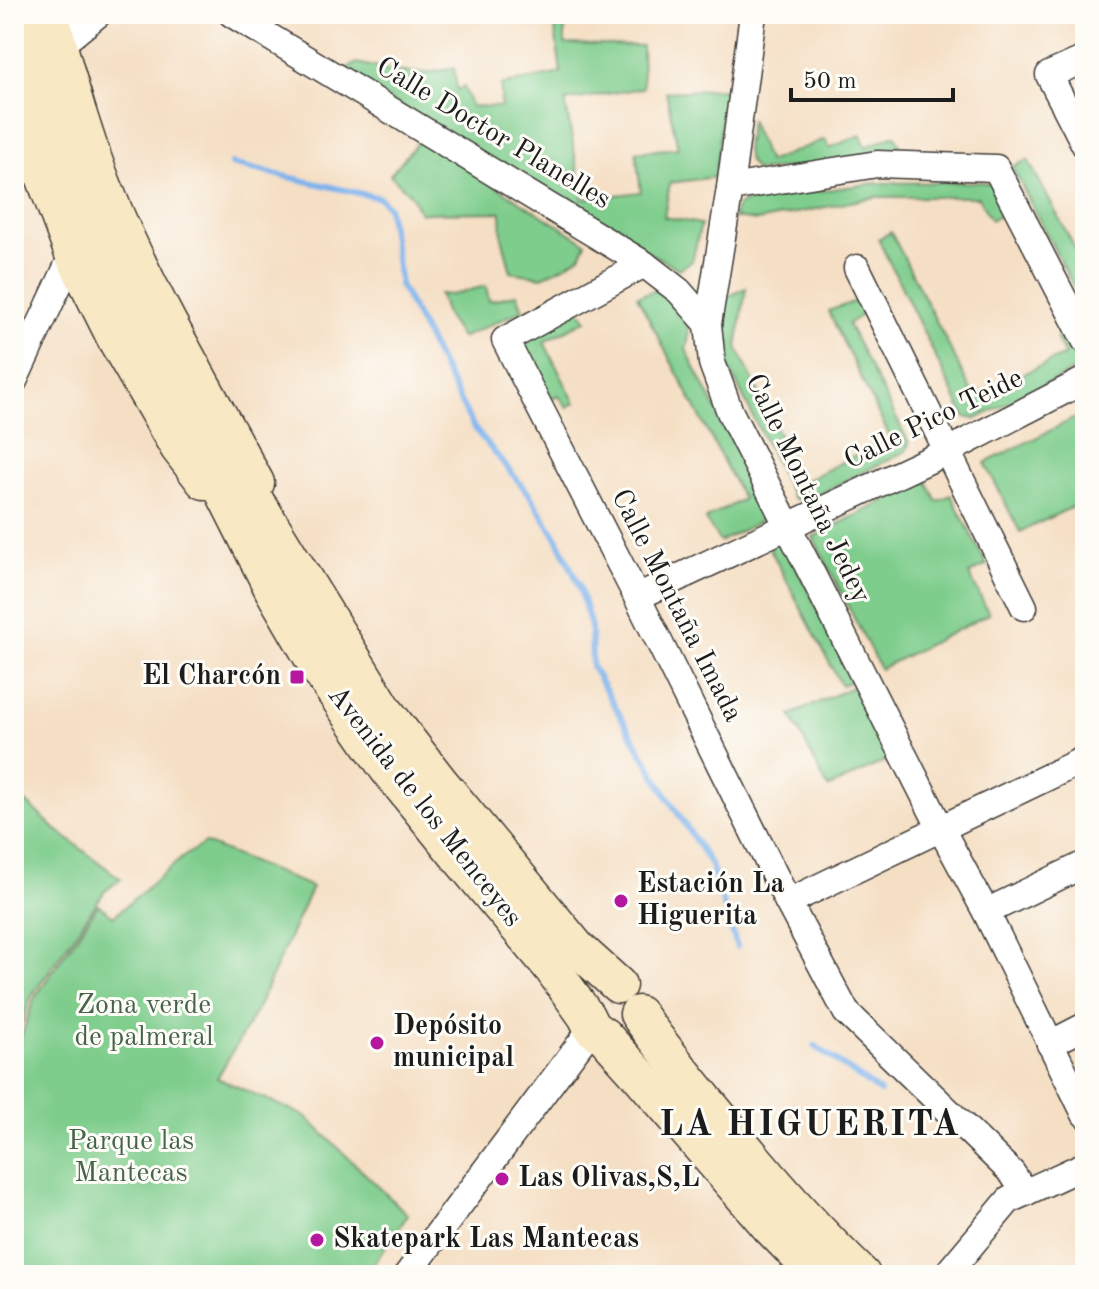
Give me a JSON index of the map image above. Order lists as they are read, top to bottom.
{
  "streets": {
    "main road": ["Avenida de los Menceyes"],
    "street": [
      "Calle Doctor Planelles",
      "Calle Pico Teide",
      "Calle Montaña Jedey",
      "Calle Montaña Imada"
    ]
  },
  "crossings": [
    ["Calle Doctor Planelles", "Calle Montaña Jedey"],
    ["Calle Doctor Planelles", "Calle Montaña Imada"],
    ["Calle Pico Teide", "Calle Montaña Jedey"],
    ["Calle Pico Teide", "Calle Montaña Imada"]
  ],
  "districts": ["LA HIGUERITA"],
  "parks": ["Zona verde de palmeral", "Parque las Mantecas"],
  "places": {
    "transit": ["El Charcón"],
    "other": [
      "Estación La Higuerita",
      "Depósito municipal",
      "Las Olivas,S,L",
      "Skatepark Las Mantecas"
    ]
  },
  "scale_bar": "50 m"
}
